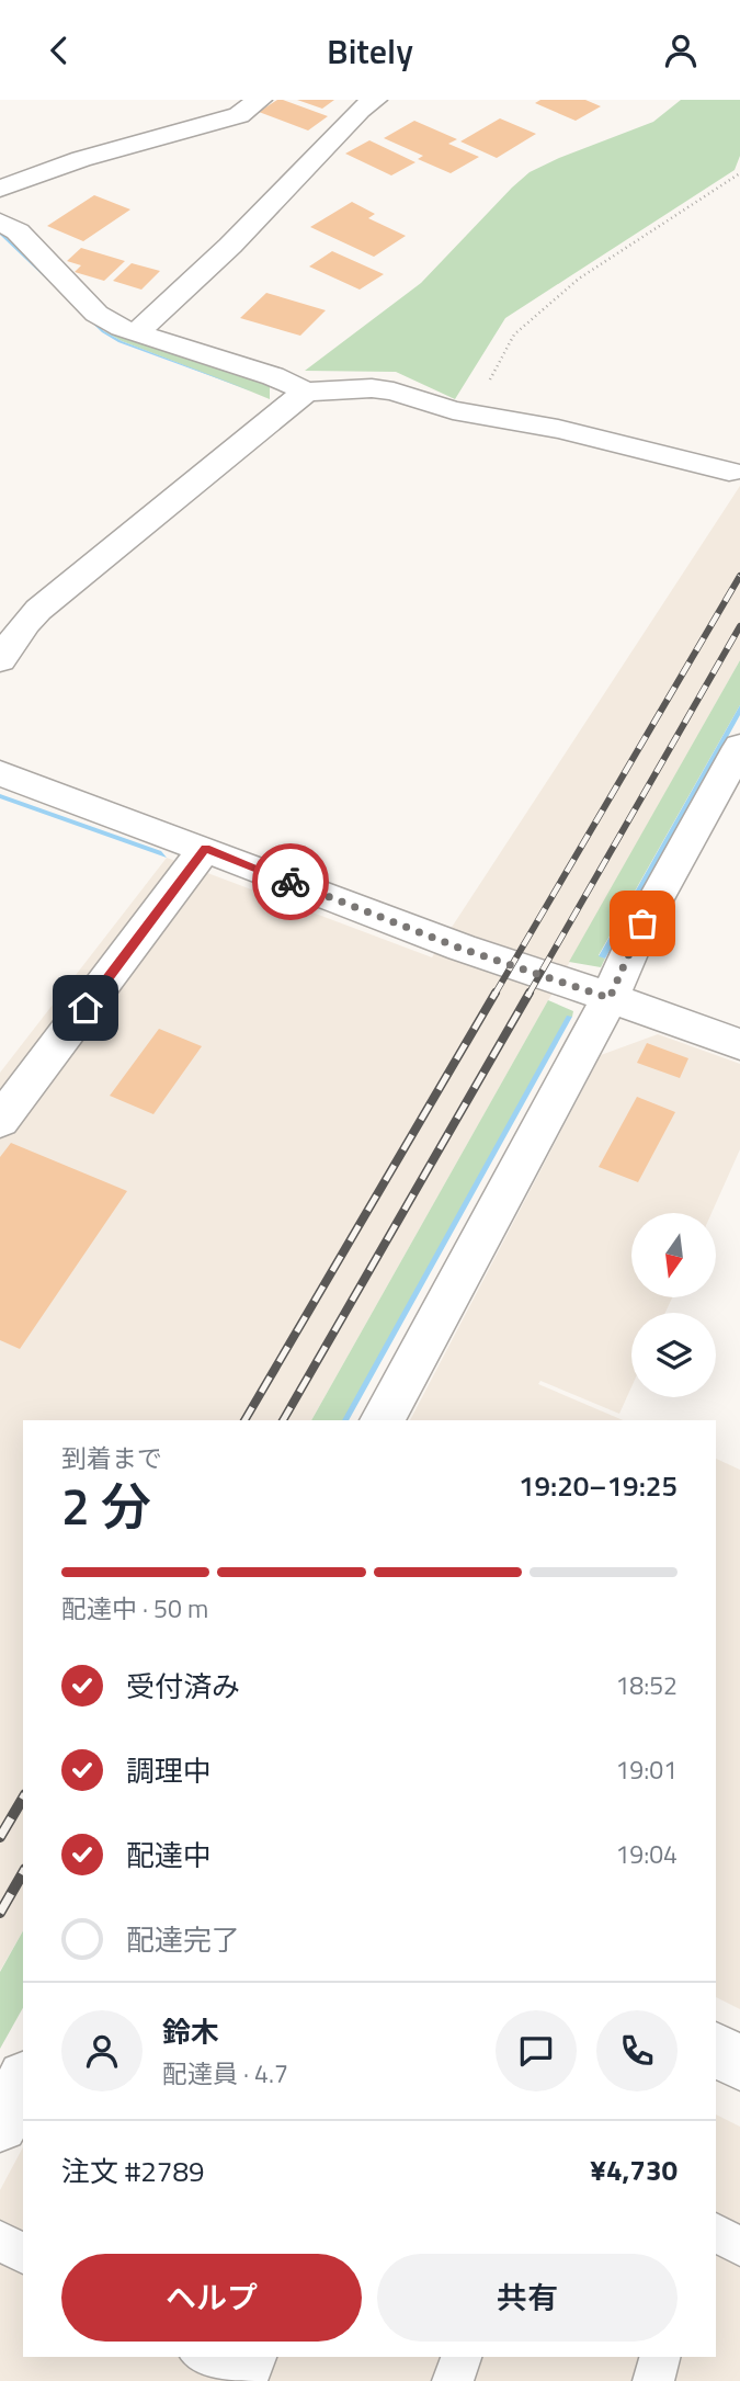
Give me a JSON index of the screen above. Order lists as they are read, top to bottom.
{
  "north": "bottom",
  "page": {
    "header": "Bitely",
    "heading": ["2 分", "到着まで", "19:20–19:25"],
    "panel": [
      "鈴木",
      "配達員 · 4.7",
      "注文 #2789",
      "¥4,730"
    ],
    "bar": "配達中 · 50 m",
    "list": [
      ["受付済み", "18:52"],
      ["調理中", "19:01"],
      ["配達中", "19:04"],
      "配達完了"
    ],
    "buttons": ["ヘルプ", "共有"]
  }
}
